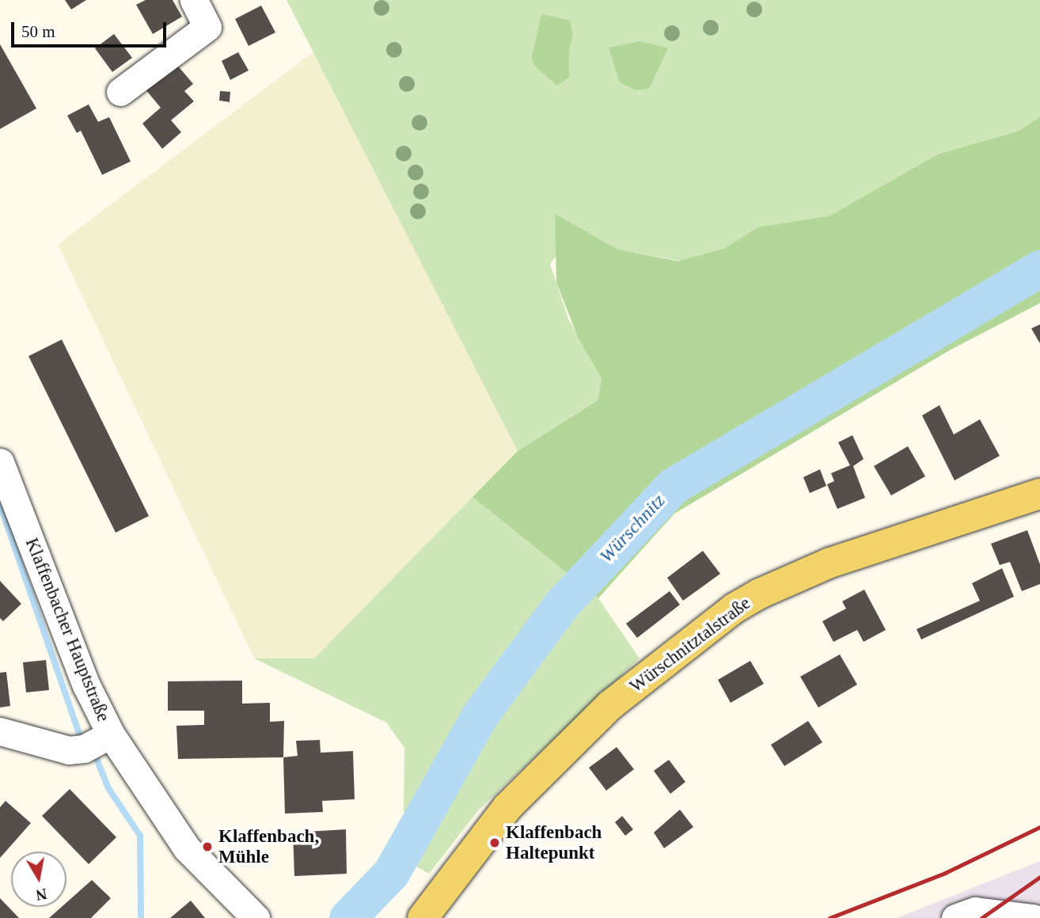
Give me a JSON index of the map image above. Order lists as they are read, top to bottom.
{
  "streets": {
    "main road": ["Würschnitztalstraße"],
    "street": ["Klaffenbacher Hauptstraße"]
  },
  "water": ["Würschnitz"],
  "places": ["Klaffenbach Haltepunkt", "Klaffenbach, Mühle"],
  "scale_bar": "50 m",
  "north": "bottom"
}
